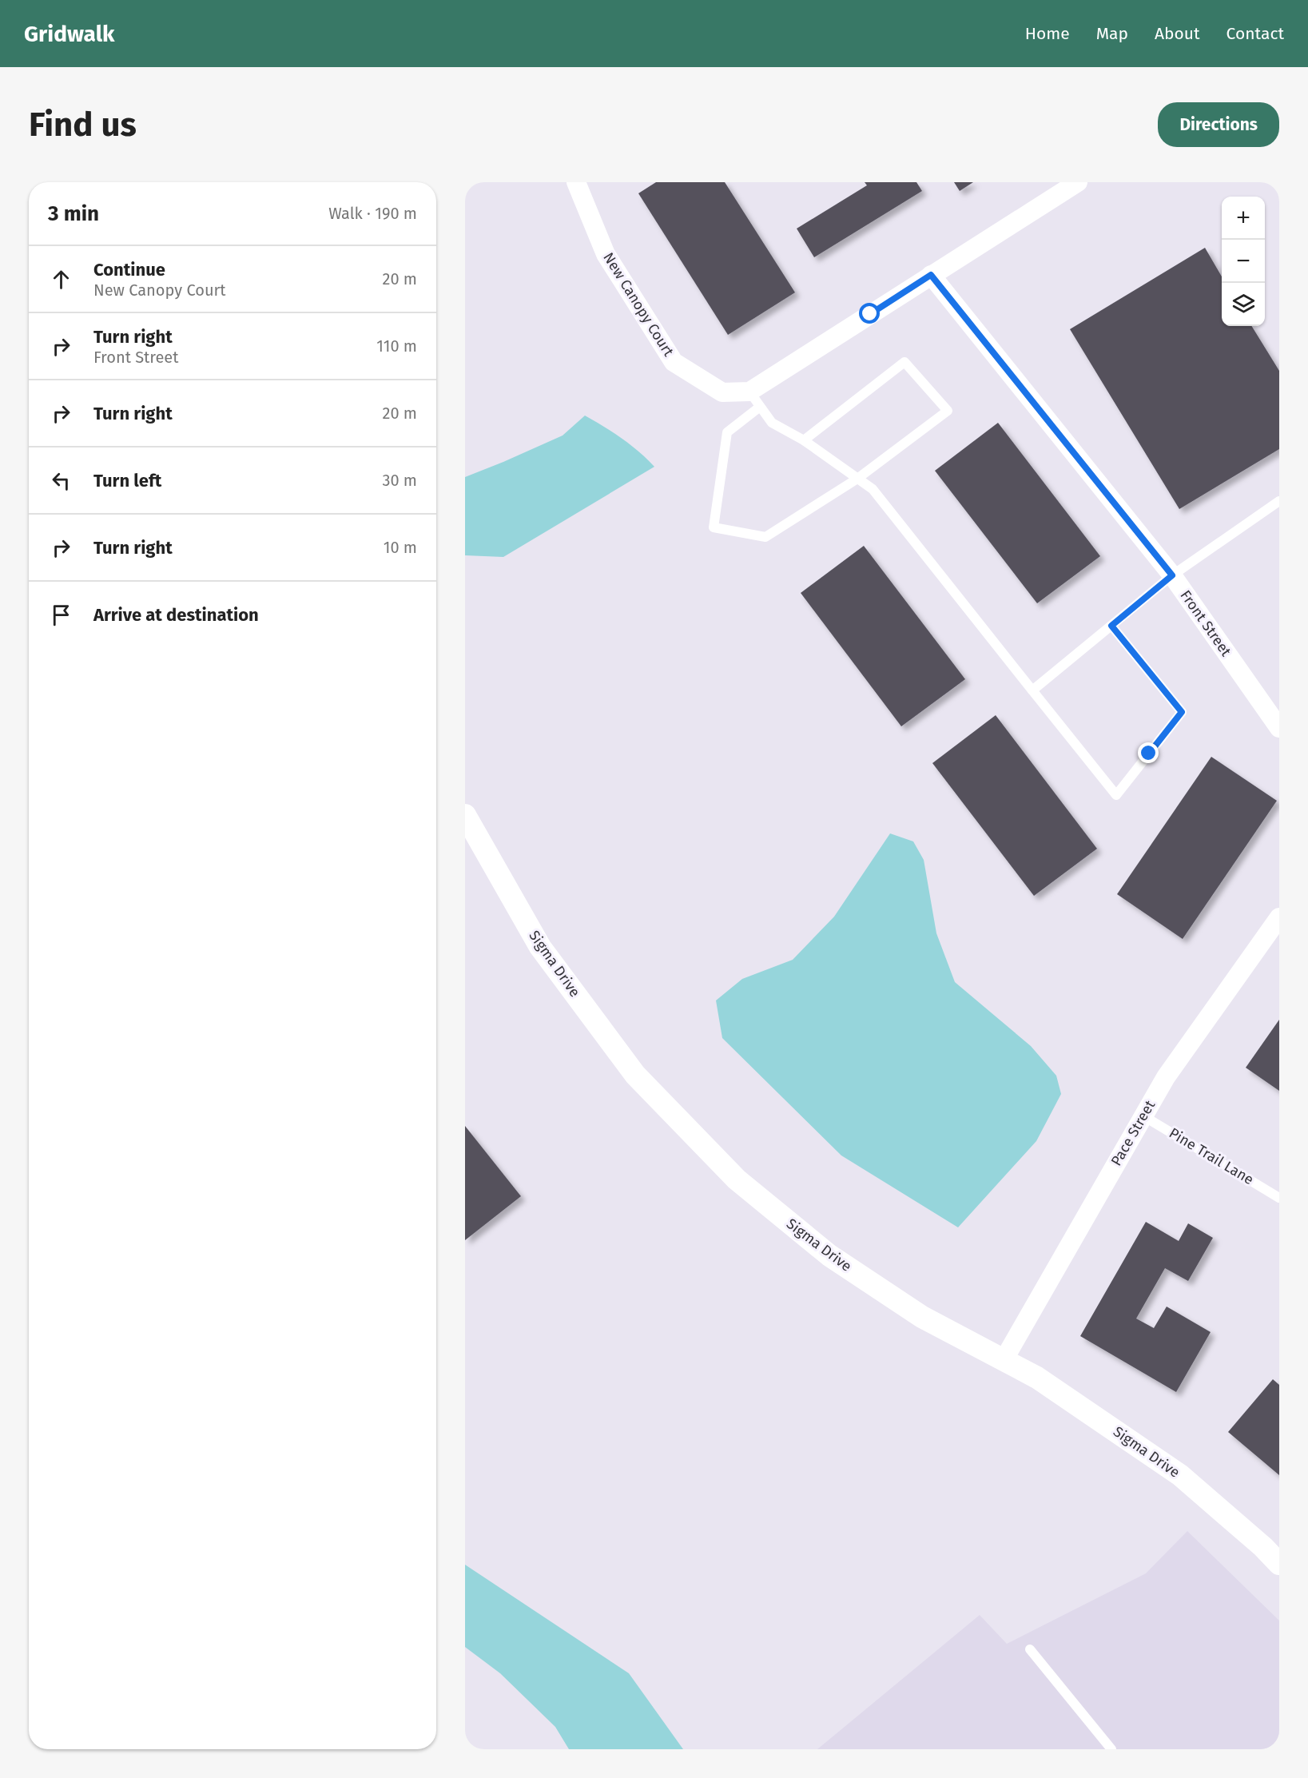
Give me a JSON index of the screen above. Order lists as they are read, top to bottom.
{
  "streets": {
    "street": [
      "New Canopy Court",
      "Front Street",
      "Sigma Drive",
      "Pace Street"
    ],
    "lane": ["Pine Trail Lane"]
  },
  "crossings": [
    ["Sigma Drive", "Pace Street"],
    ["Pace Street", "Pine Trail Lane"]
  ],
  "page": {
    "header": "Gridwalk",
    "nav": [
      "Home",
      "Map",
      "About",
      "Contact"
    ],
    "buttons": "Directions",
    "title": "Find us",
    "heading": ["3 min", "Walk · 190 m"],
    "map_buttons": ["+", "−"],
    "list": [
      ["Continue", "New Canopy Court", "20 m"],
      ["Turn right", "Front Street", "110 m"],
      ["Turn right", "20 m"],
      ["Turn left", "30 m"],
      ["Turn right", "10 m"],
      "Arrive at destination"
    ]
  }
}
